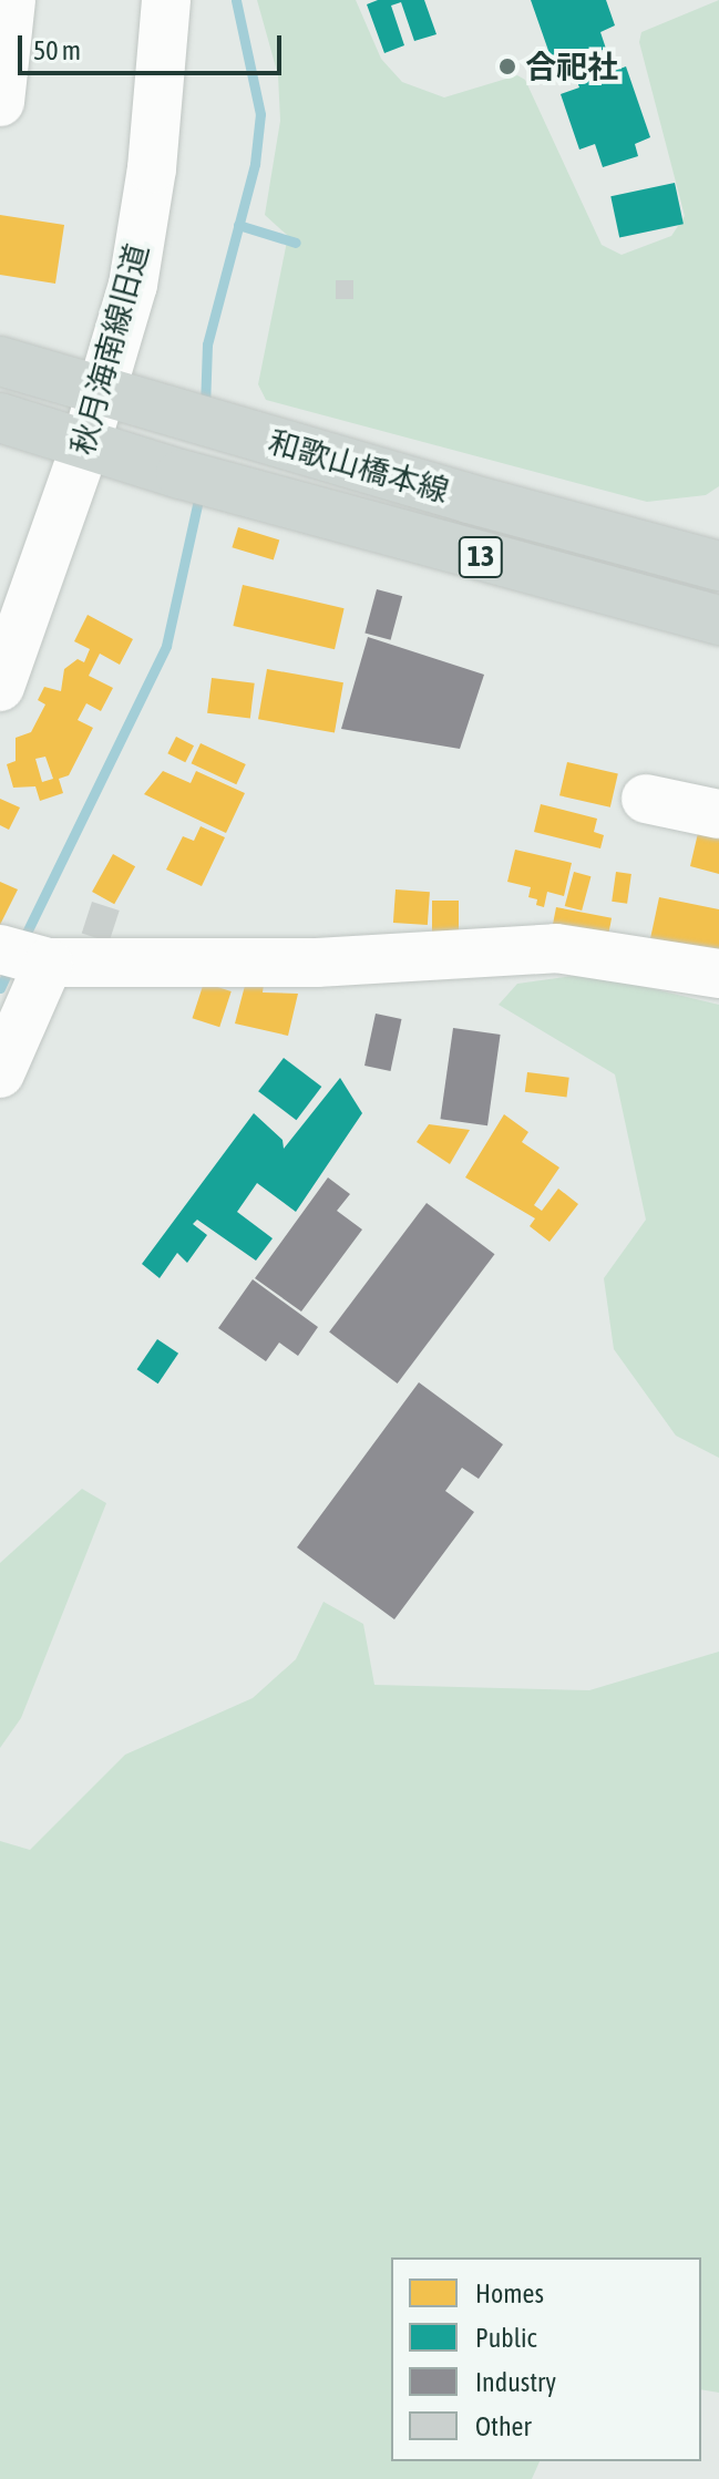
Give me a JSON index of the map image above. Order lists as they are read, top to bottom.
{
  "streets": {
    "main road": ["和歌山橋本線", "13"],
    "street": ["秋月海南線旧道"]
  },
  "crossings": [
    ["秋月海南線旧道", "和歌山橋本線"]
  ],
  "places": ["合祀社"],
  "legend": [
    "Homes",
    "Public",
    "Industry",
    "Other"
  ],
  "scale_bar": "50 m"
}
